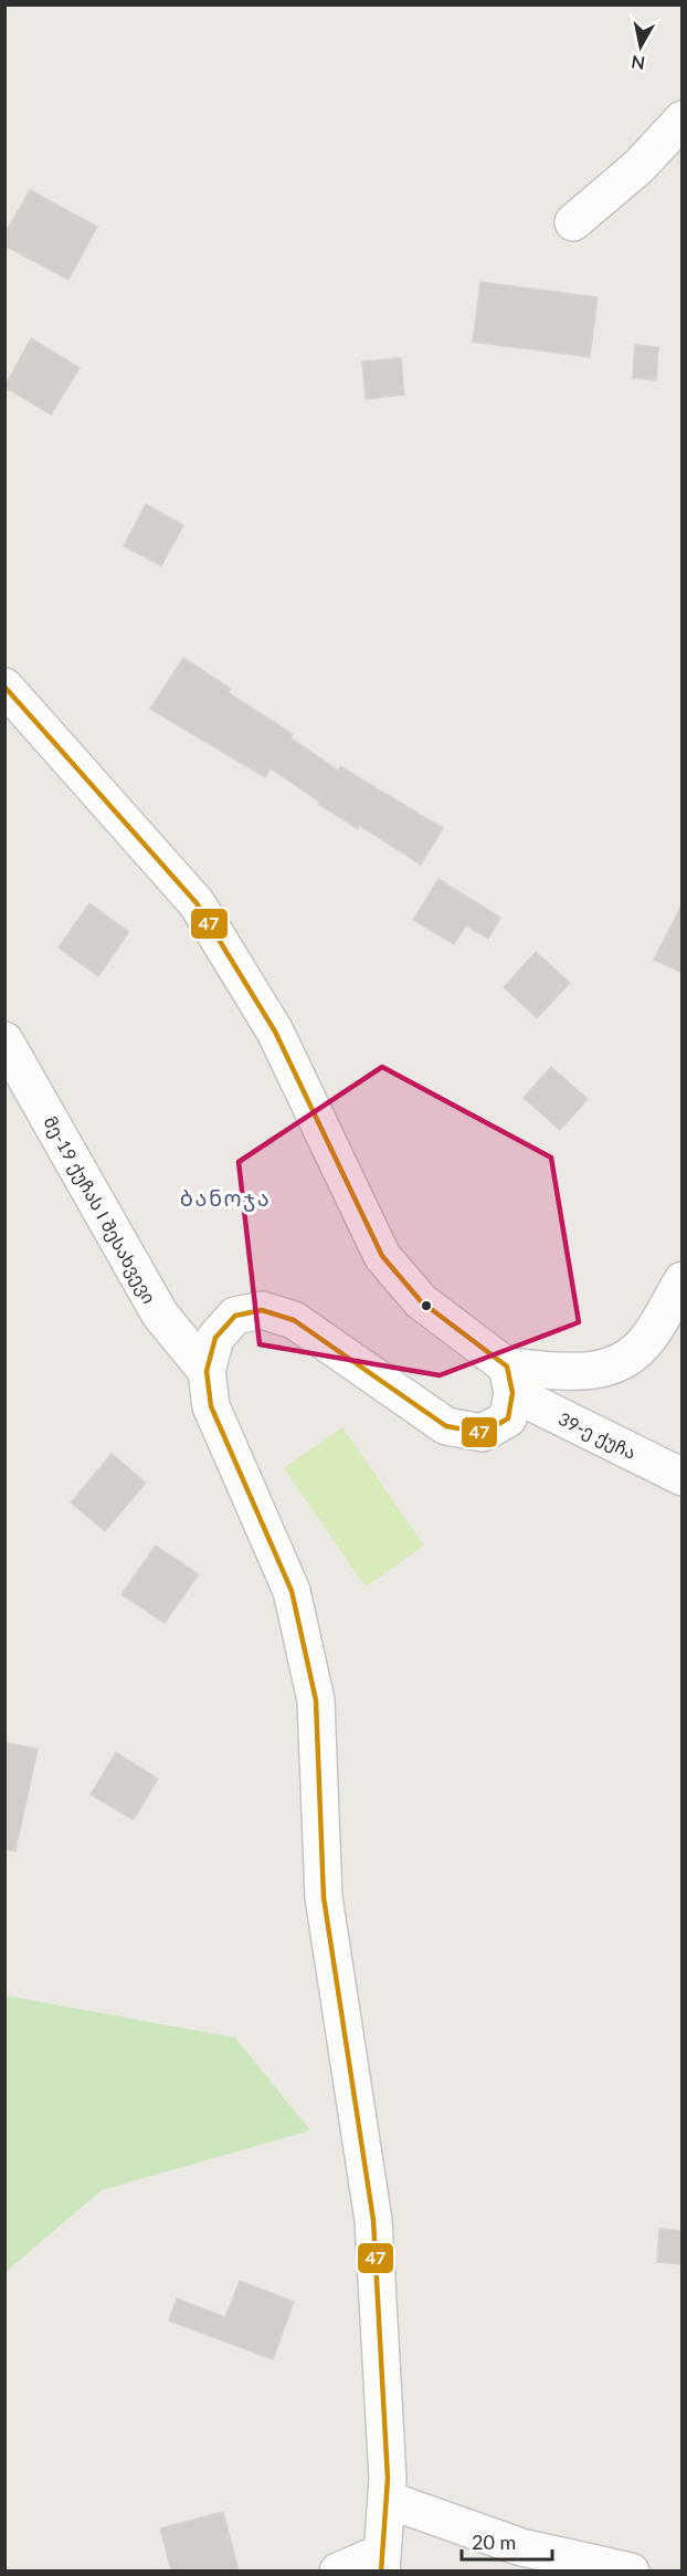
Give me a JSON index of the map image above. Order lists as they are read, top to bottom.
{
  "streets": {
    "street": ["მე-19 ქუჩას I შესახვევი", "39-ე ქუჩა"]
  },
  "districts": ["ბანოჯა"],
  "lines": ["transit line 47"],
  "scale_bar": "20 m",
  "north": "bottom"
}
